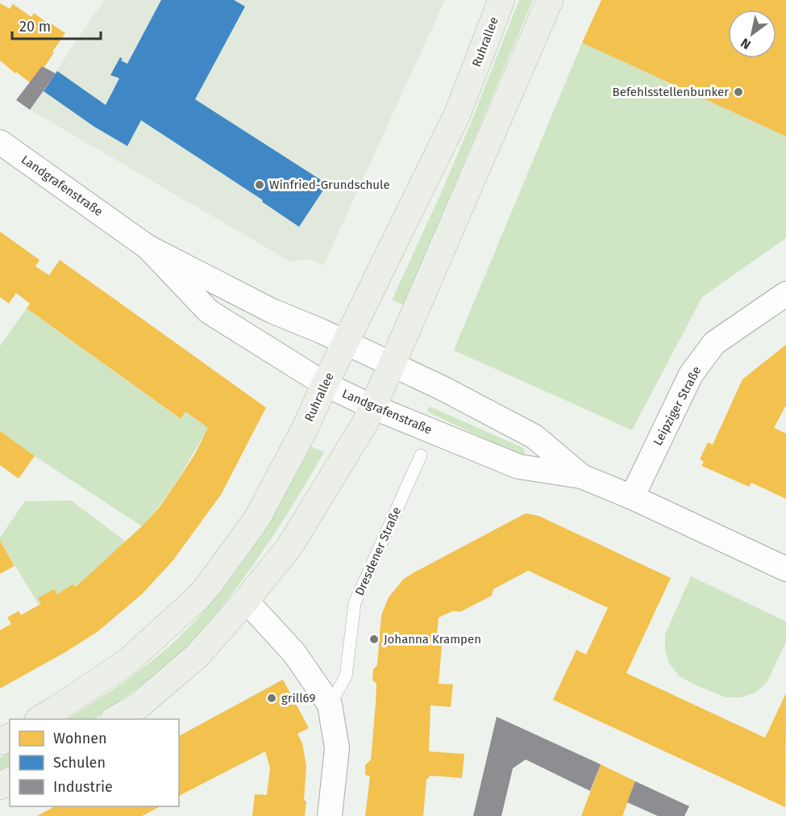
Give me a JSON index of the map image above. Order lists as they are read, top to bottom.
{
  "streets": {
    "main road": ["Ruhrallee"],
    "street": ["Landgrafenstraße", "Leipziger Straße"],
    "lane": ["Dresdener Straße"]
  },
  "crossings": [
    ["Ruhrallee", "Landgrafenstraße"],
    ["Landgrafenstraße", "Leipziger Straße"]
  ],
  "places": [
    "Befehlsstellenbunker",
    "Winfried-Grundschule",
    "Johanna Krampen",
    "grill69"
  ],
  "legend": ["Wohnen", "Schulen", "Industrie"],
  "scale_bar": "20 m",
  "north": "bottom left"
}
